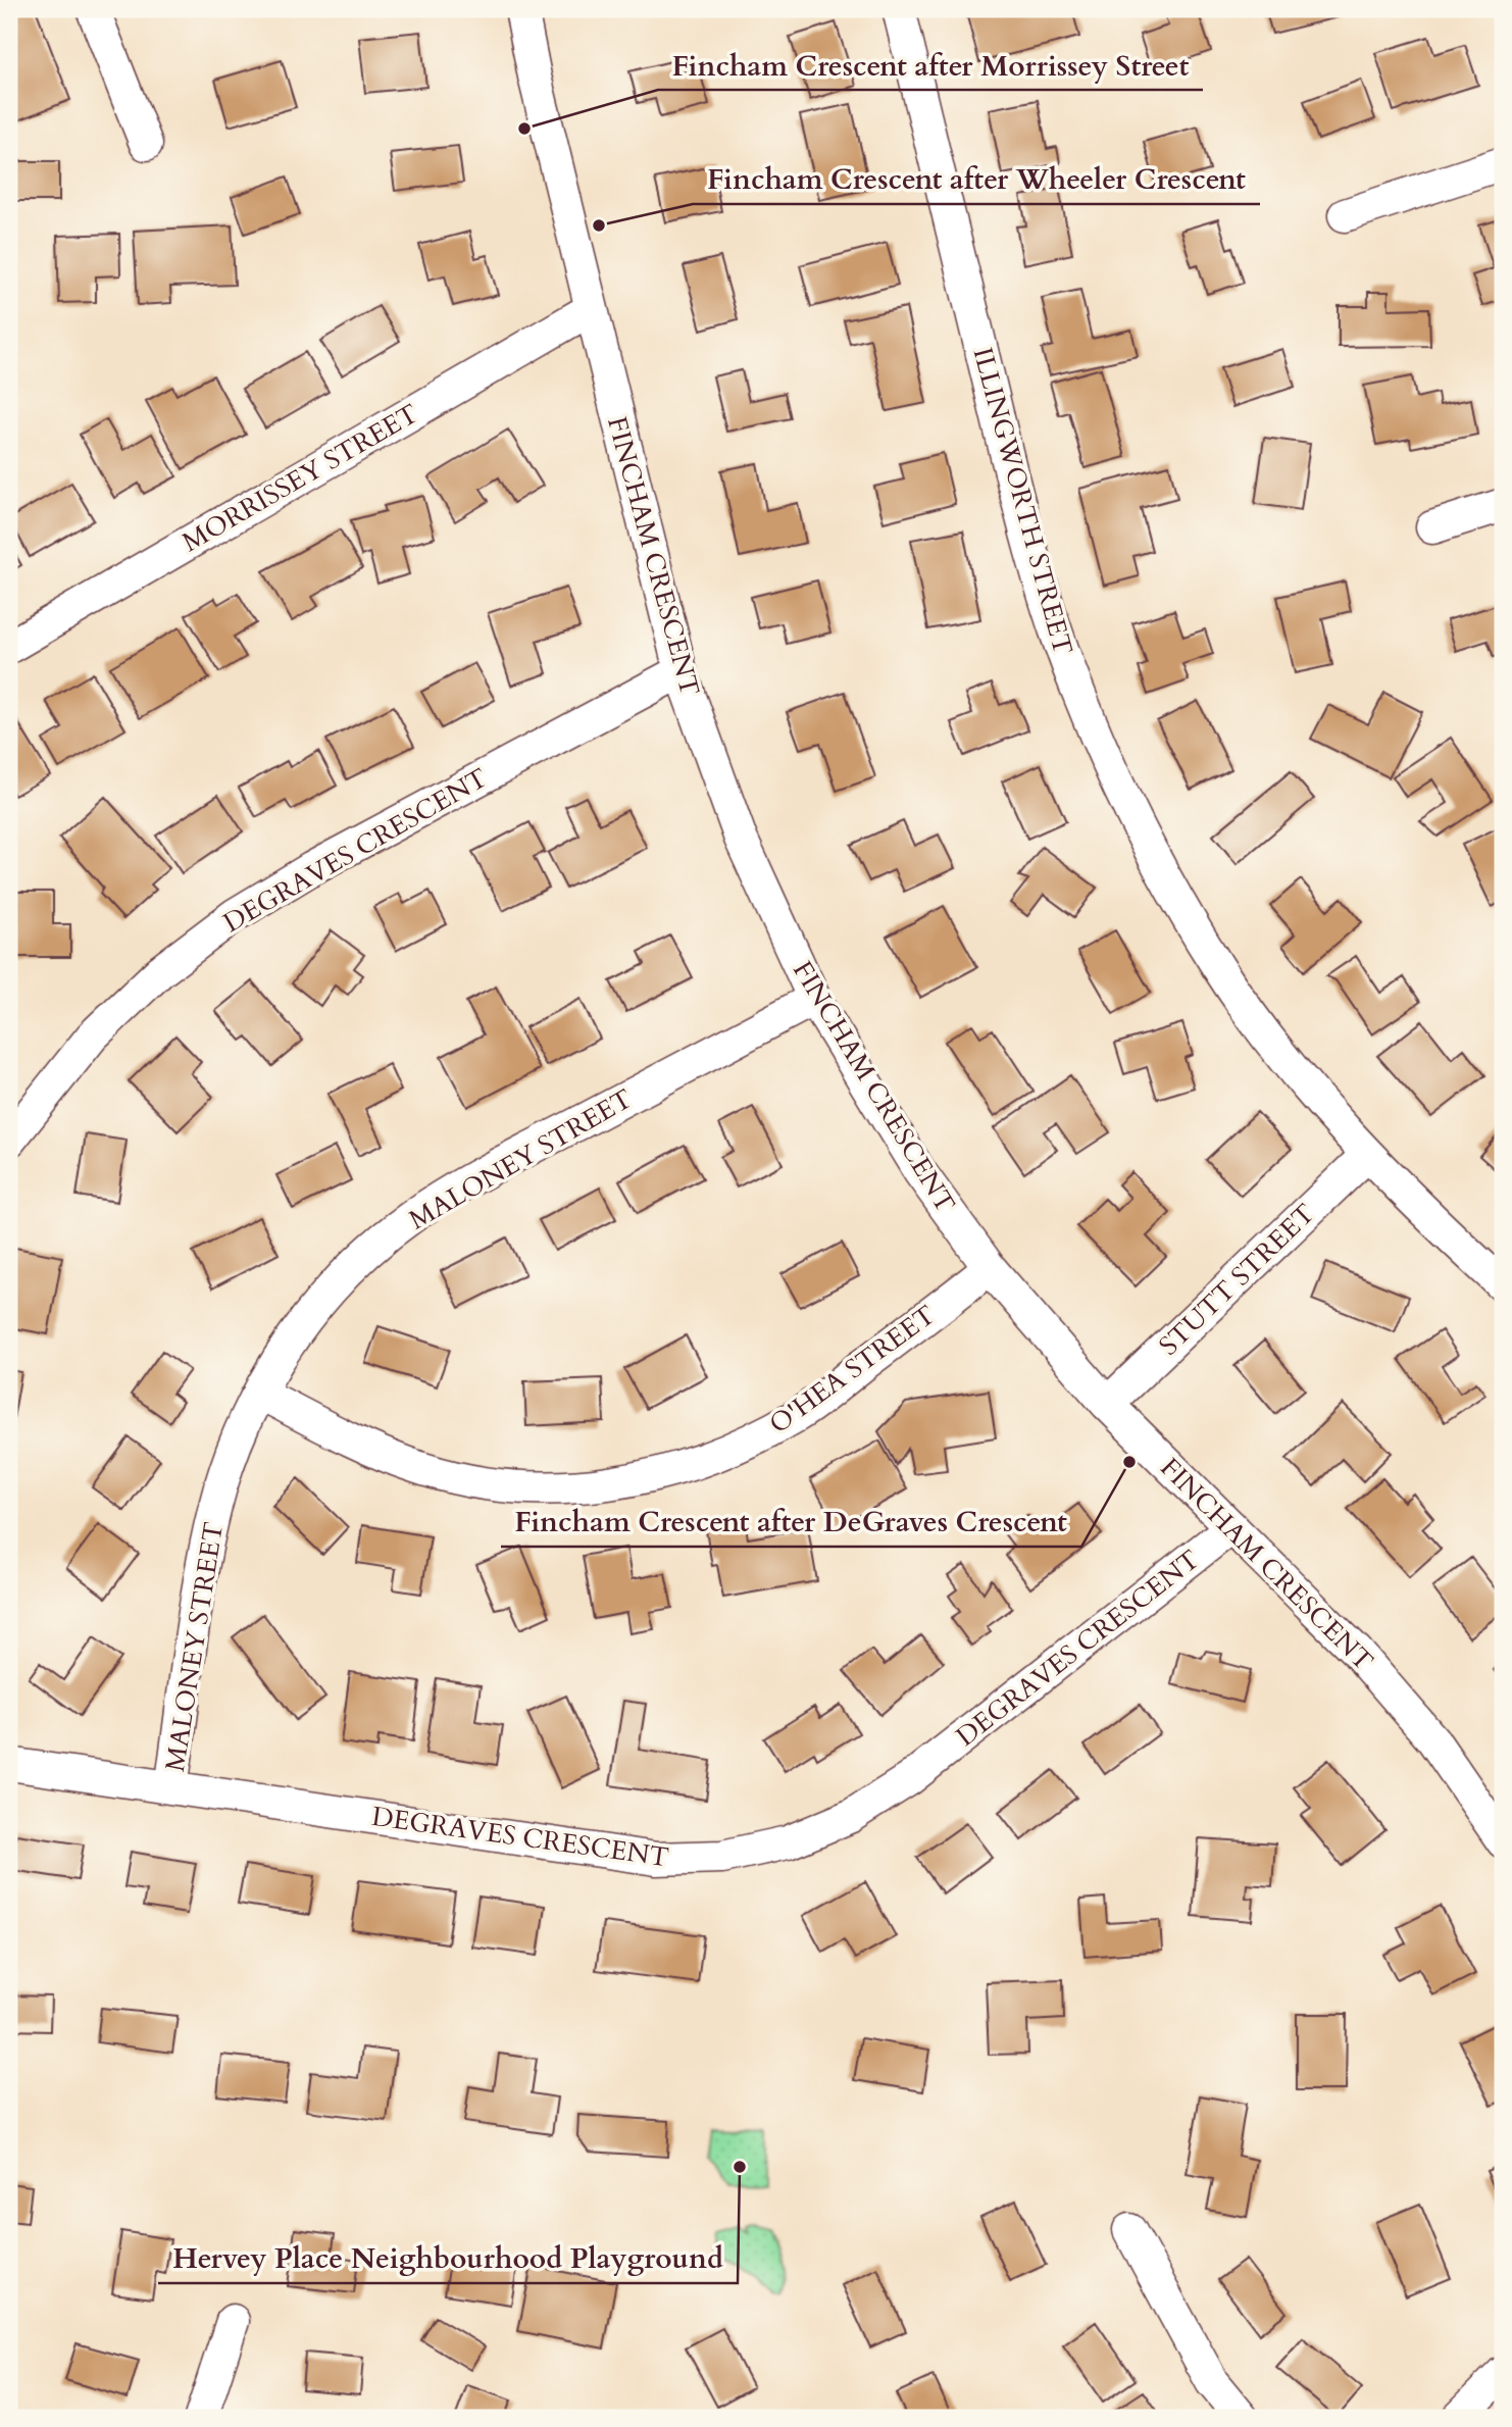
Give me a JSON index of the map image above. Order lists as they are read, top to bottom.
{
  "streets": {
    "street": [
      "MORRISSEY STREET",
      "ILLINGWORTH STREET",
      "FINCHAM CRESCENT",
      "DEGRAVES CRESCENT",
      "MALONEY STREET",
      "STUTT STREET",
      "O'HEA STREET"
    ]
  },
  "crossings": [
    ["MORRISSEY STREET", "FINCHAM CRESCENT"],
    ["ILLINGWORTH STREET", "STUTT STREET"],
    ["FINCHAM CRESCENT", "DEGRAVES CRESCENT"],
    ["FINCHAM CRESCENT", "MALONEY STREET"],
    ["FINCHAM CRESCENT", "STUTT STREET"],
    ["FINCHAM CRESCENT", "O'HEA STREET"],
    ["DEGRAVES CRESCENT", "MALONEY STREET"],
    ["MALONEY STREET", "O'HEA STREET"]
  ],
  "places": [
    "Fincham Crescent after Morrissey Street",
    "Fincham Crescent after Wheeler Crescent",
    "Fincham Crescent after DeGraves Crescent",
    "Hervey Place Neighbourhood Playground"
  ]
}
